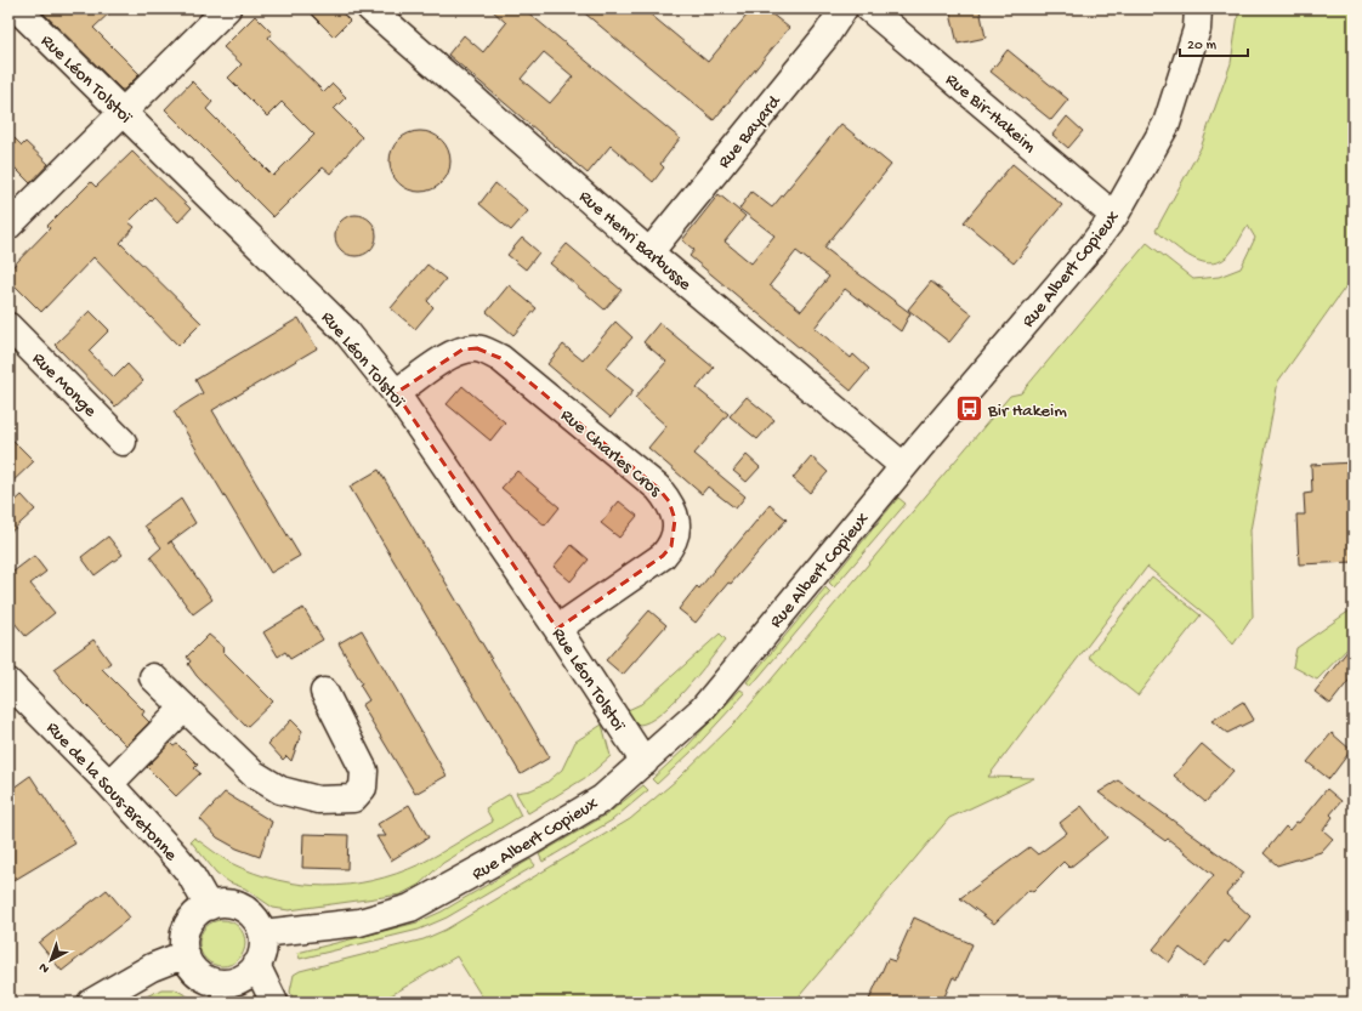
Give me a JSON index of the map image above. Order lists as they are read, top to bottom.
{
  "streets": {
    "street": [
      "Rue Léon Tolstoï",
      "Rue Bir-Hakeim",
      "Rue Bayard",
      "Rue Henri Barbusse",
      "Rue Albert Copieux",
      "Rue Monge",
      "Rue Charles Cros",
      "Rue de la Sous-Bretonne"
    ]
  },
  "crossings": [
    ["Rue Léon Tolstoï", "Rue Albert Copieux"],
    ["Rue Léon Tolstoï", "Rue Charles Cros"],
    ["Rue Bir-Hakeim", "Rue Albert Copieux"],
    ["Rue Bayard", "Rue Henri Barbusse"],
    ["Rue Henri Barbusse", "Rue Albert Copieux"],
    ["Rue Albert Copieux", "Rue de la Sous-Bretonne"]
  ],
  "places": {
    "bus stop": ["Bir Hakeim"]
  },
  "scale_bar": "20 m",
  "north": "bottom left"
}
